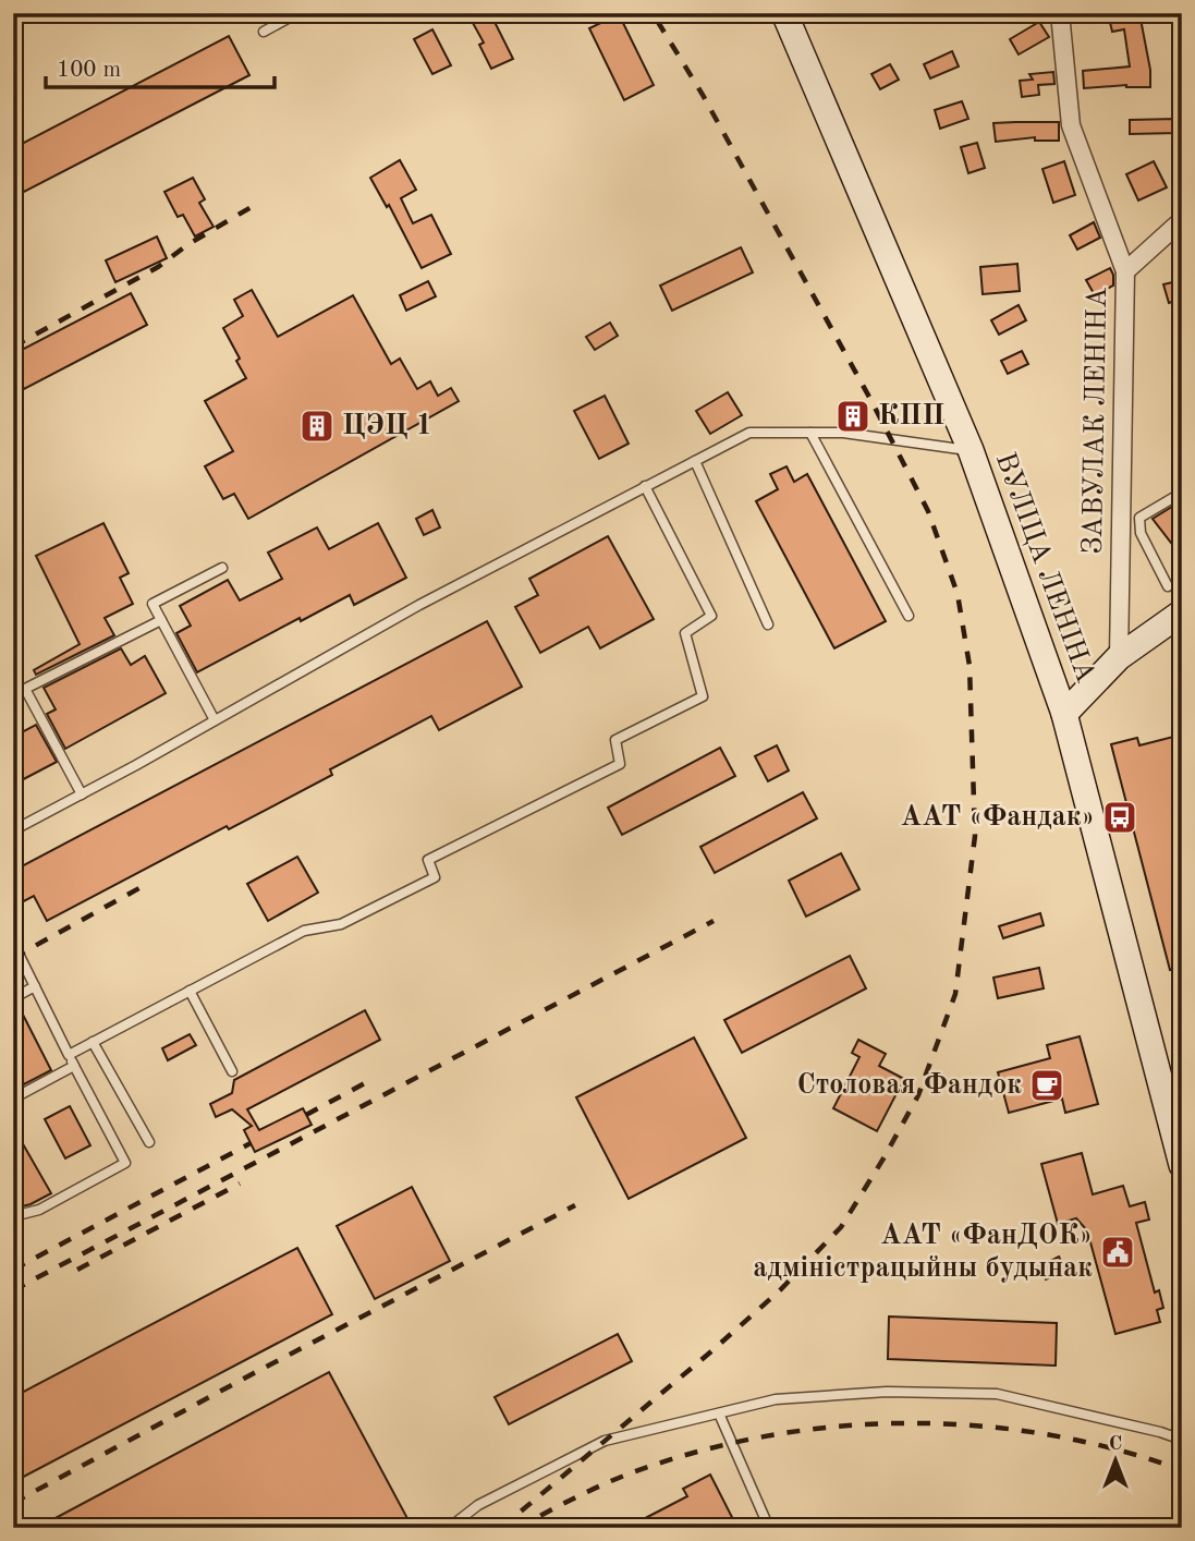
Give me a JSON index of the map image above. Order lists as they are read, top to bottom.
{
  "streets": {
    "main road": ["ВУЛІЦА ЛЕНІНА"],
    "street": ["ЗАВУЛАК ЛЕНІНА"]
  },
  "places": {
    "building": ["КПП", "ЦЭЦ 1"],
    "bus stop": ["ААТ «Фандак»"],
    "cafe": ["Столовая Фандок"],
    "public building": ["ААТ «ФанДОК» адміністрацыйны будынак"]
  },
  "scale_bar": "100 m",
  "north": "top"
}
